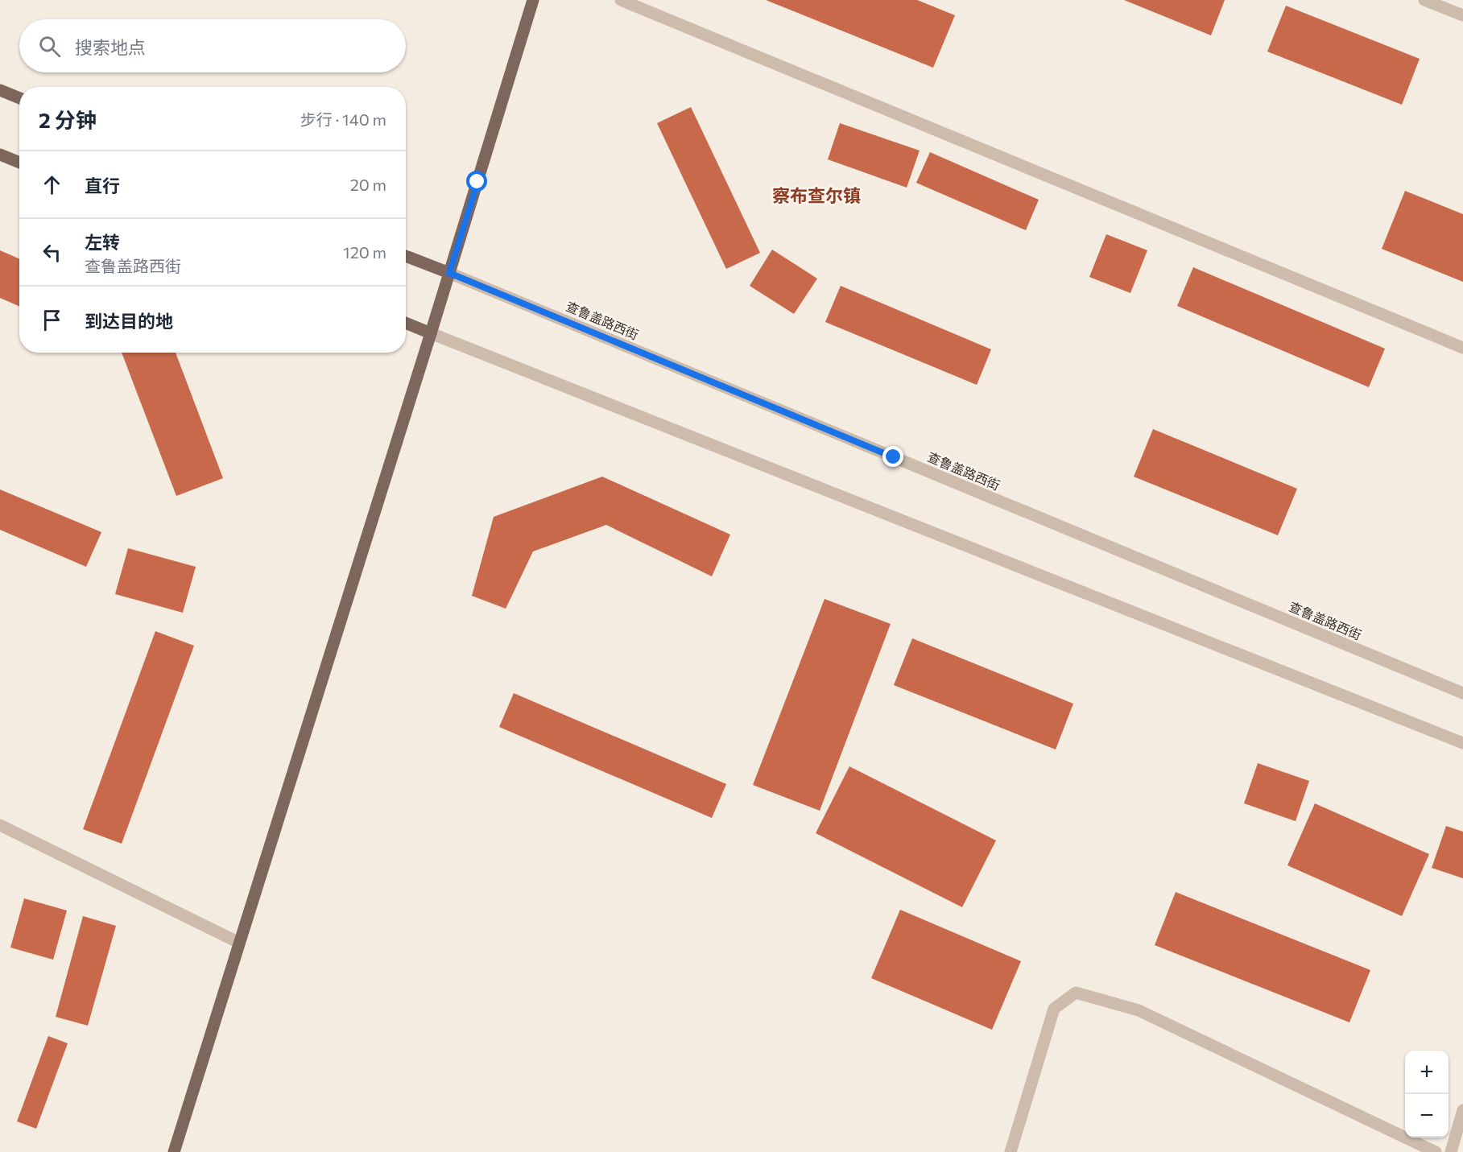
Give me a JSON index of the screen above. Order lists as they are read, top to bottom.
{
  "streets": {
    "main road": ["查鲁盖路西街"]
  },
  "districts": ["察布查尔镇"],
  "page": {
    "search": "搜索地点",
    "heading": ["2 分钟", "步行 · 140 m"],
    "list": [
      ["直行", "20 m"],
      ["左转", "查鲁盖路西街", "120 m"],
      "到达目的地"
    ],
    "map_buttons": ["+", "−"]
  }
}
